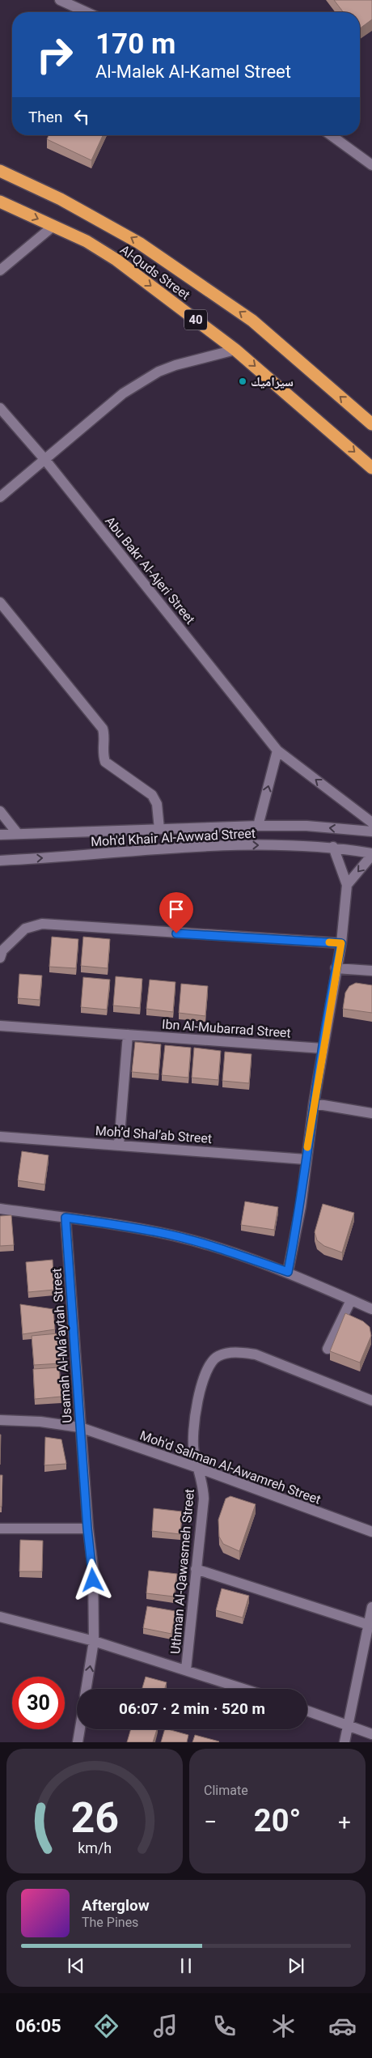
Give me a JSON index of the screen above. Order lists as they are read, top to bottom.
{
  "streets": {
    "highway": ["Al-Quds Street", "40"],
    "street": [
      "Abu Bakr Al-Ajeri Street",
      "Moh'd Khair Al-Awwad Street",
      "Ibn Al-Mubarrad Street",
      "Moh’d Shal’ab Street",
      "Usamah Al-Ma’aytah Street",
      "Moh'd Salman Al-Awamreh Street",
      "Uthman Al-Qawasmeh Street"
    ]
  },
  "crossings": [
    ["Usamah Al-Ma’aytah Street", "Moh'd Salman Al-Awamreh Street"],
    ["Moh'd Salman Al-Awamreh Street", "Uthman Al-Qawasmeh Street"]
  ],
  "places": ["سيراميك"],
  "page": {
    "turn": ["170 m", "Al-Malek Al-Kamel Street"],
    "then": "Then",
    "limit": "30",
    "trip": "06:07 · 2 min · 520 m",
    "tile": "Climate",
    "heat": ["−", "20°", "+"],
    "song": ["Afterglow", "The Pines"],
    "tabs": "06:05",
    "gauge": ["26", "km/h"]
  }
}
